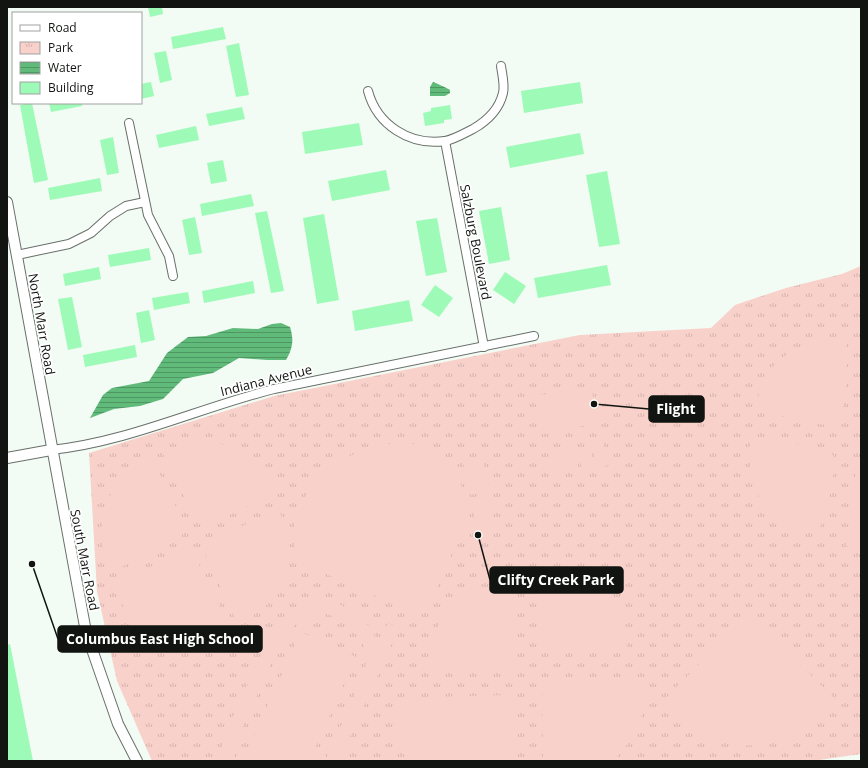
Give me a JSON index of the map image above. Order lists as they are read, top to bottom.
{
  "streets": {
    "street": [
      "Salzburg Boulevard",
      "North Marr Road",
      "Indiana Avenue",
      "South Marr Road"
    ]
  },
  "crossings": [
    ["Salzburg Boulevard", "Indiana Avenue"],
    ["North Marr Road", "Indiana Avenue"],
    ["North Marr Road", "South Marr Road"],
    ["Indiana Avenue", "South Marr Road"]
  ],
  "places": ["Flight", "Clifty Creek Park", "Columbus East High School"],
  "legend": [
    "Road",
    "Park",
    "Water",
    "Building"
  ]
}
